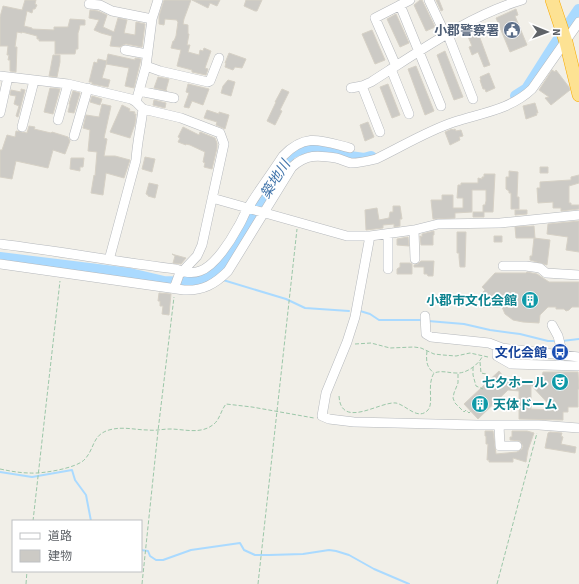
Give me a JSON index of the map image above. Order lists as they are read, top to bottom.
{
  "water": ["築地川"],
  "places": {
    "public building": ["小郡警察署"],
    "building": ["小郡市文化会館", "天体ドーム"],
    "bus stop": ["文化会館"],
    "theatre": ["七夕ホール"]
  },
  "legend": ["道路", "建物"],
  "north": "right"
}
